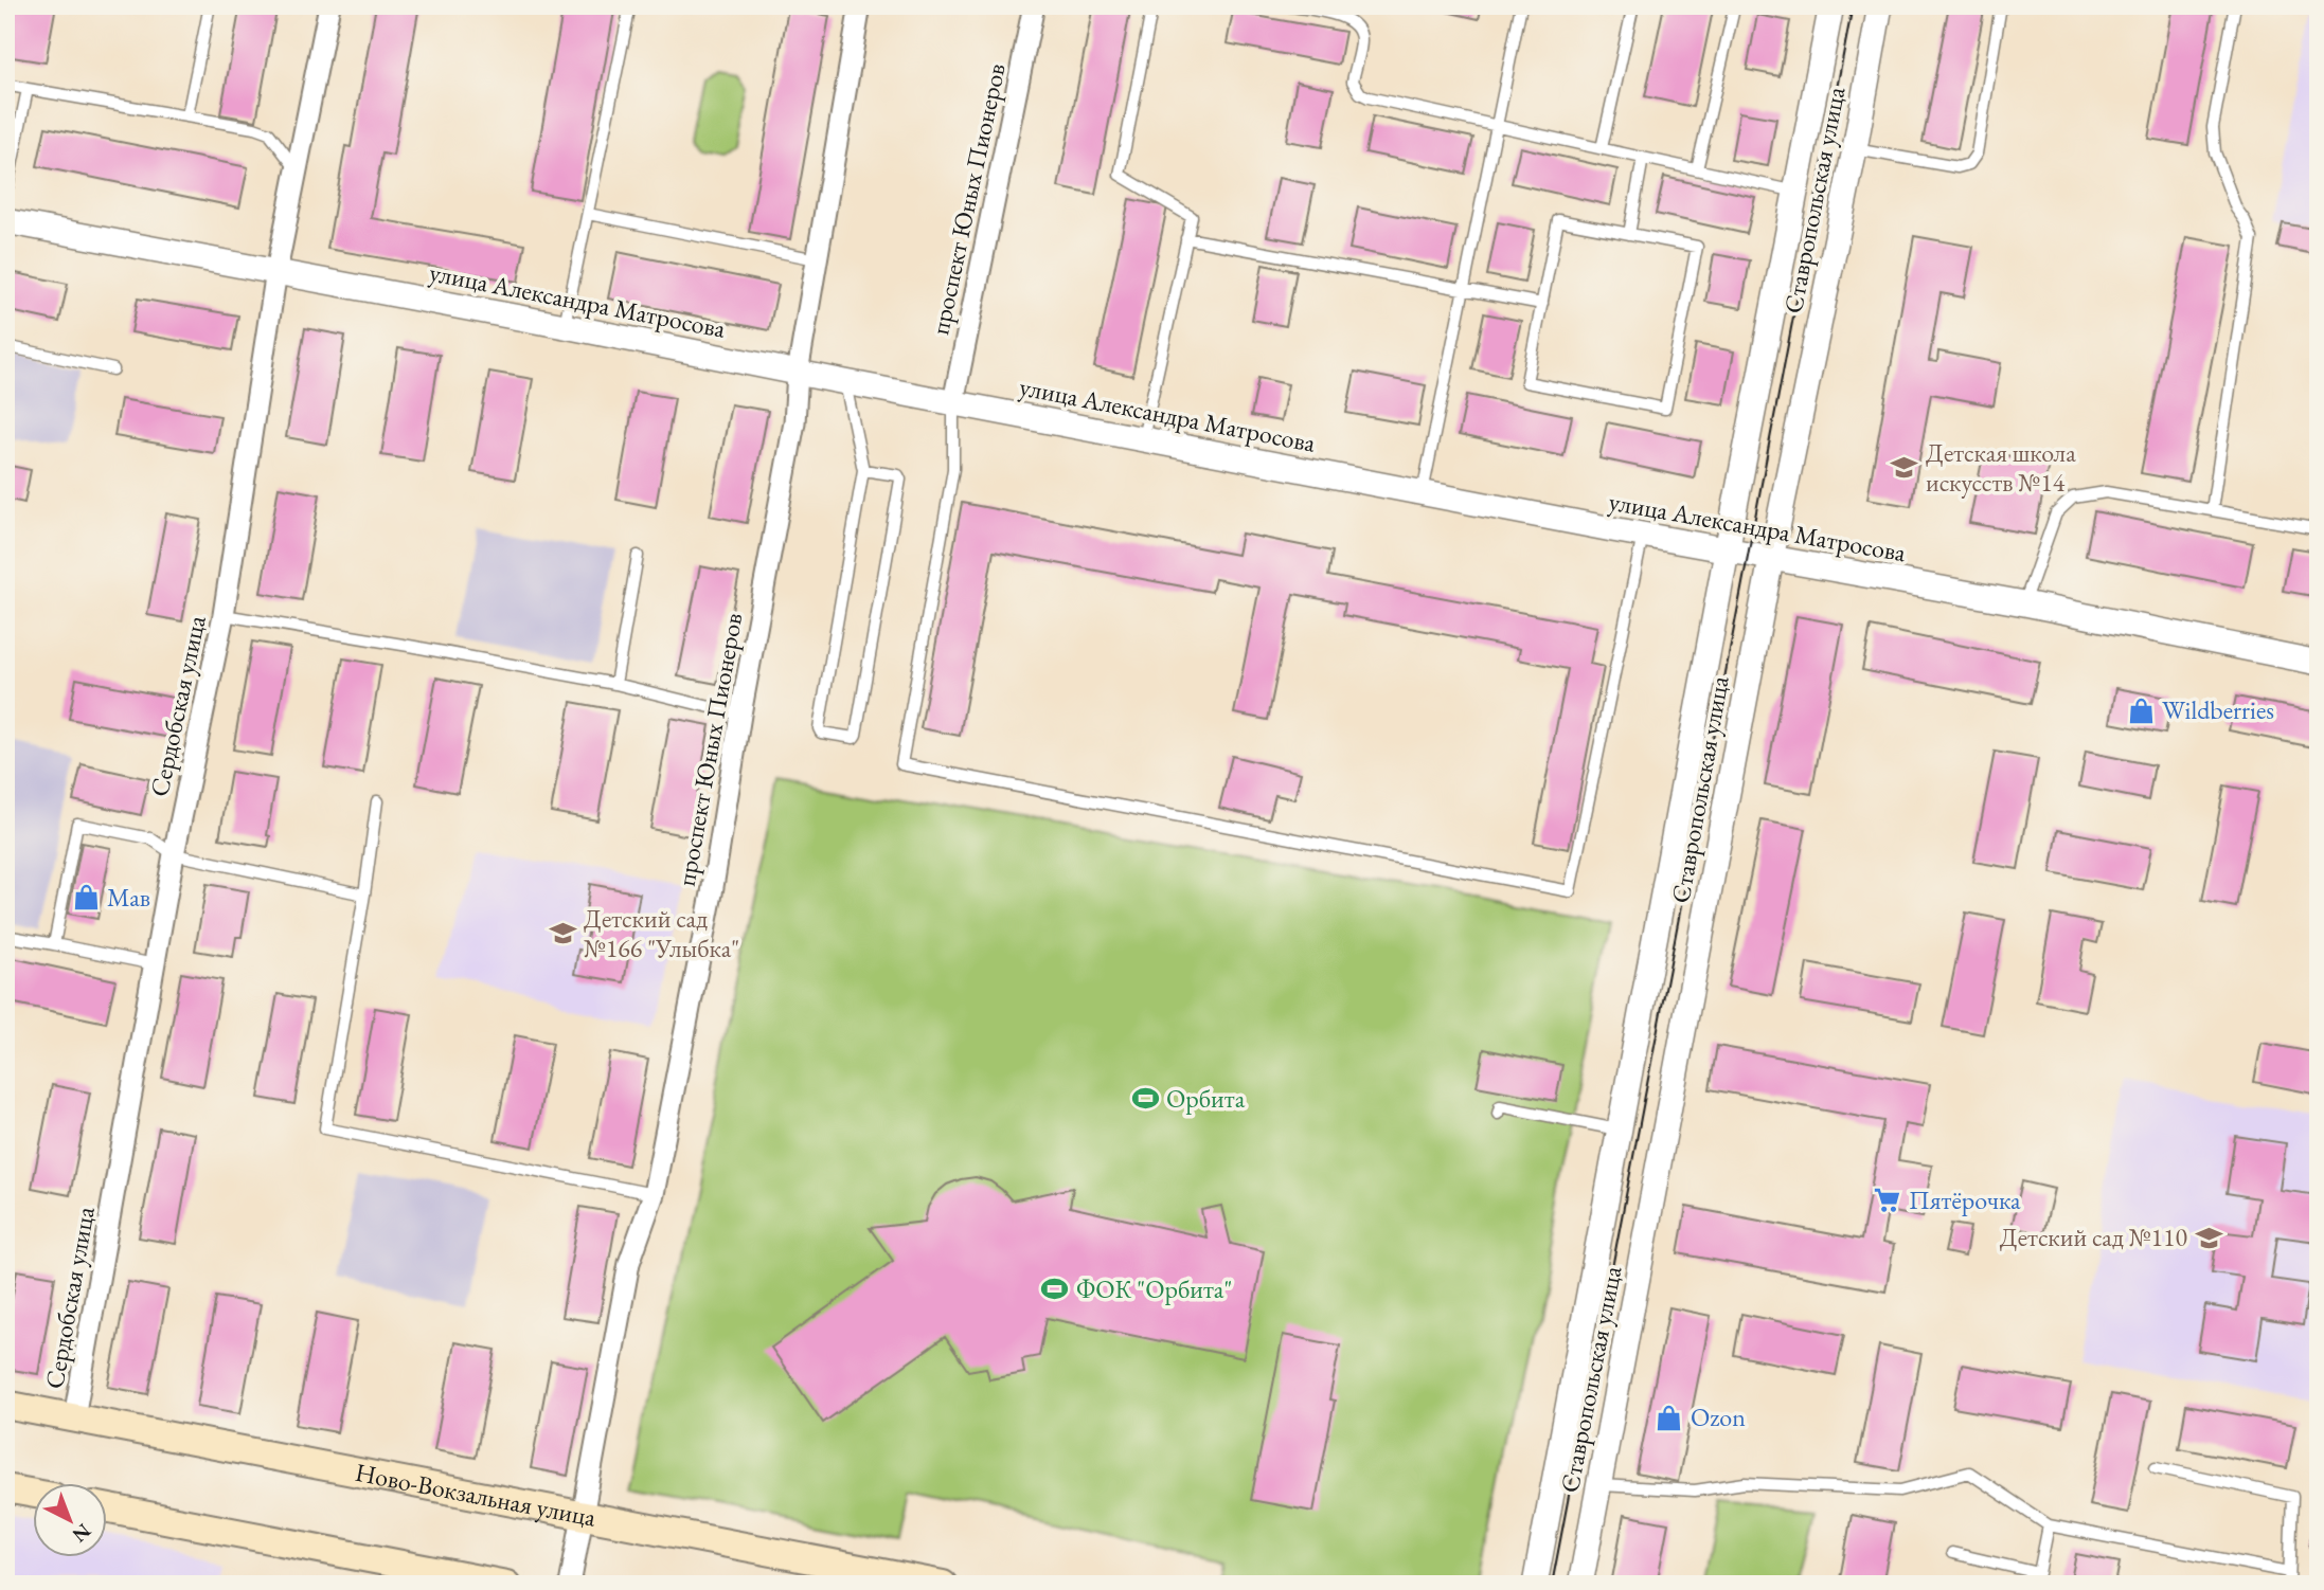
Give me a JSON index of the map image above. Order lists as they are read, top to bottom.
{
  "streets": {
    "main road": ["Ново-Вокзальная улица"],
    "street": [
      "проспект Юных Пионеров",
      "Ставропольская улица",
      "улица Александра Матросова",
      "Сердобская улица"
    ]
  },
  "crossings": [
    ["проспект Юных Пионеров", "улица Александра Матросова"],
    ["проспект Юных Пионеров", "Ново-Вокзальная улица"],
    ["Ставропольская улица", "улица Александра Матросова"],
    ["улица Александра Матросова", "Сердобская улица"],
    ["Сердобская улица", "Ново-Вокзальная улица"]
  ],
  "places": {
    "school or university": ["Детская школа искусств №14", "Детский сад №166 \"Улыбка\"", "Детский сад №110"],
    "shop": ["Wildberries", "Мав", "Ozon"],
    "sports": ["Орбита", "ФОК \"Орбита\""],
    "supermarket": ["Пятёрочка"]
  },
  "north": "bottom right"
}
